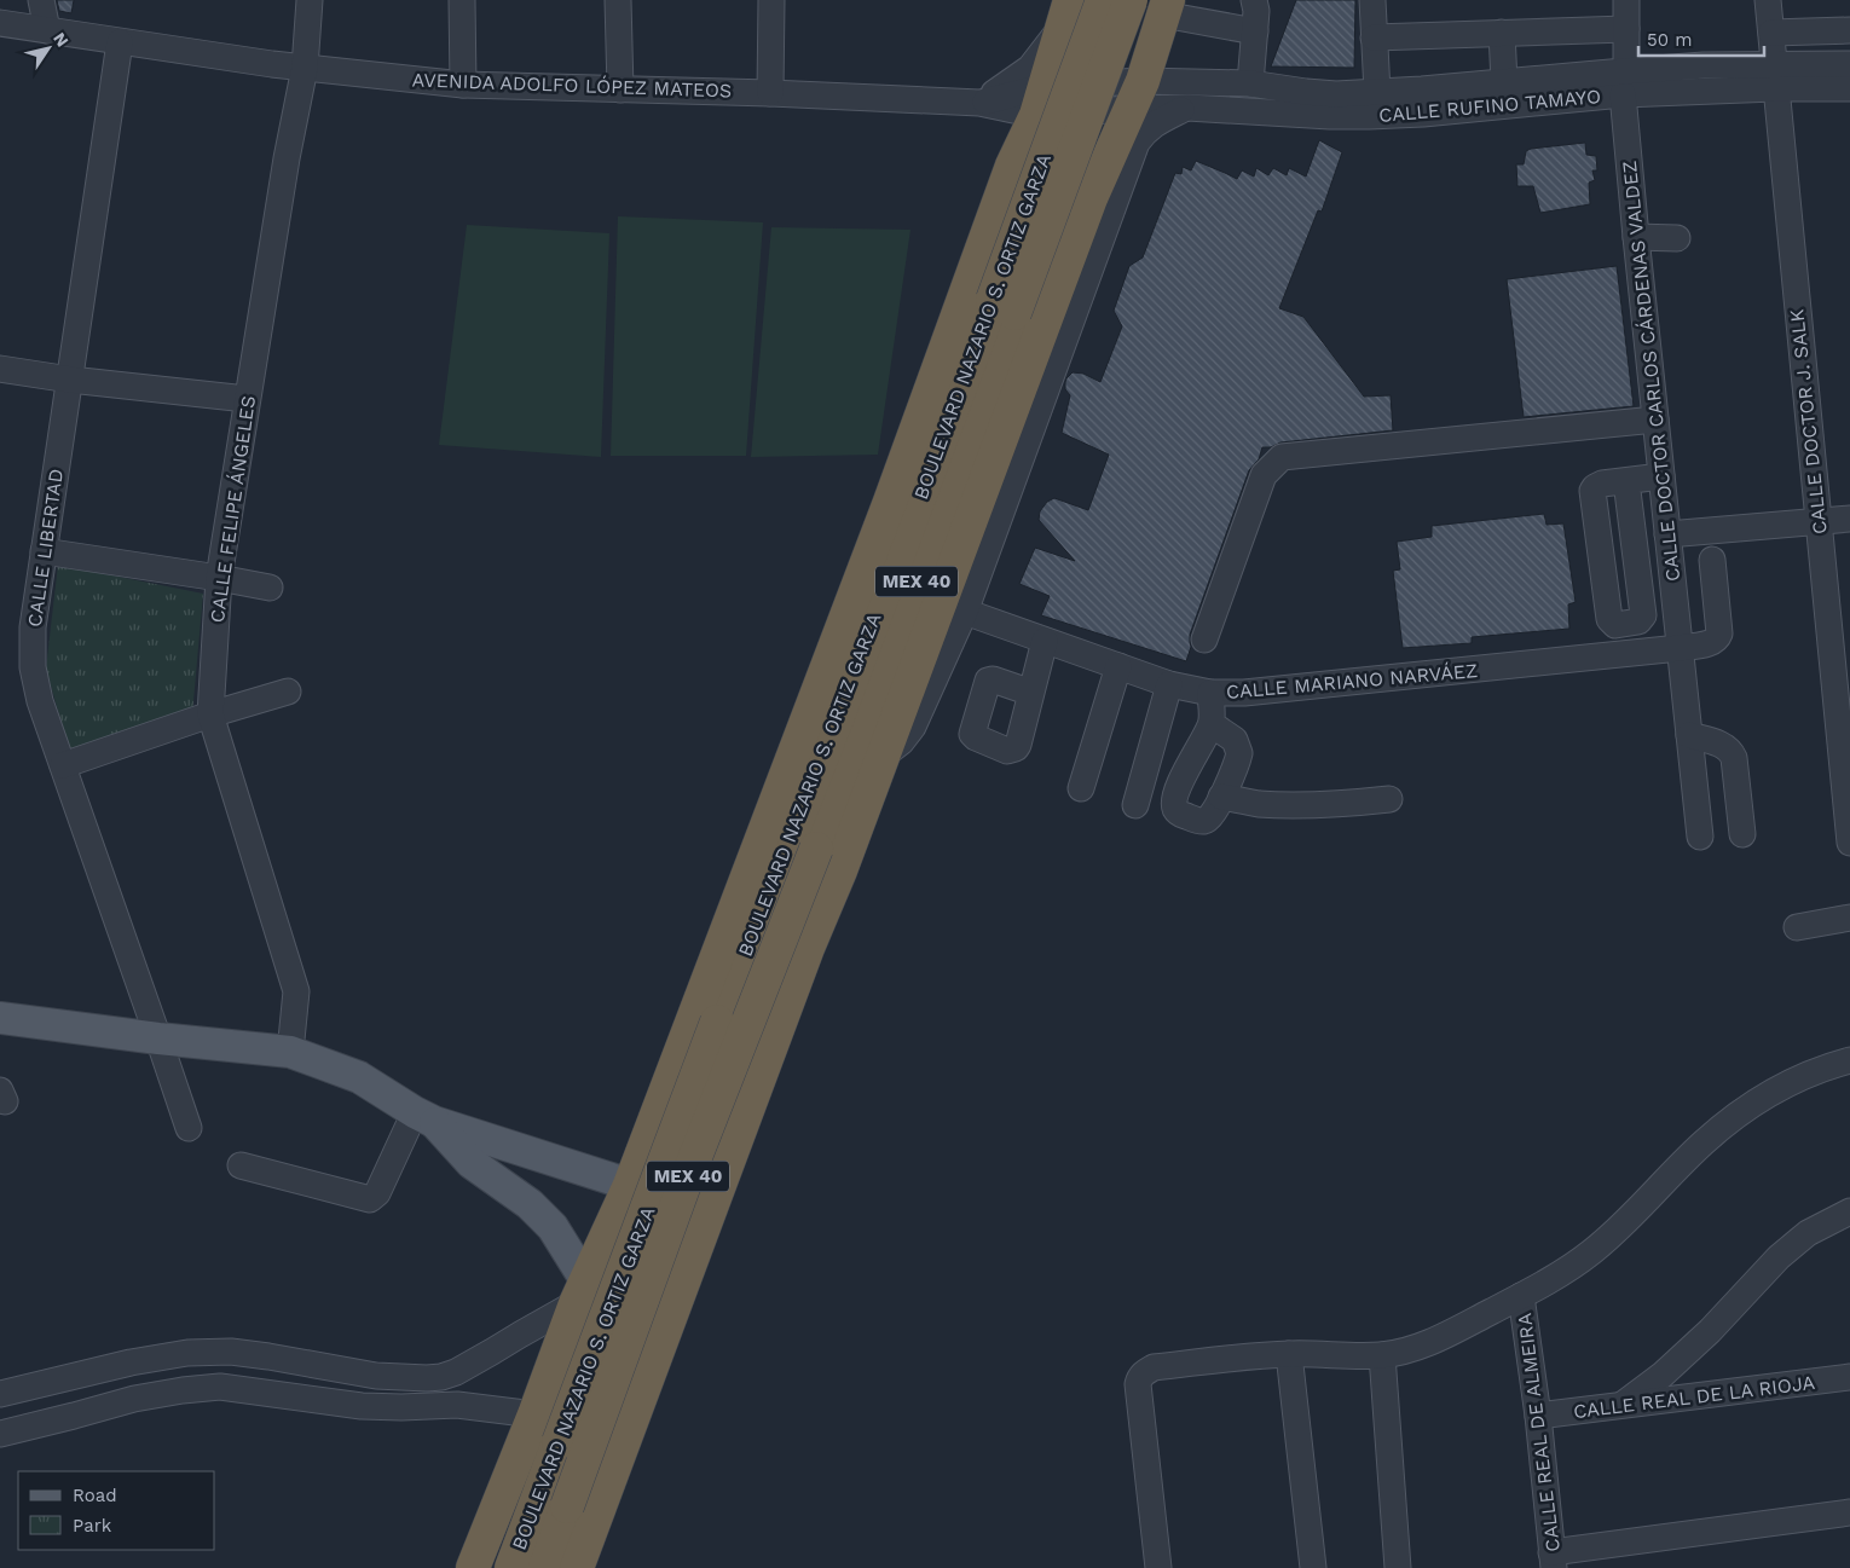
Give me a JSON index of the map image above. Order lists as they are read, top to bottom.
{
  "streets": {
    "highway": ["BOULEVARD NAZARIO S. ORTIZ GARZA", "MEX 40"],
    "street": [
      "AVENIDA ADOLFO LÓPEZ MATEOS",
      "CALLE RUFINO TAMAYO",
      "CALLE DOCTOR CARLOS CÁRDENAS VALDEZ",
      "CALLE DOCTOR J. SALK",
      "CALLE FELIPE ÁNGELES",
      "CALLE LIBERTAD",
      "CALLE MARIANO NARVÁEZ",
      "CALLE REAL DE LA RIOJA",
      "CALLE REAL DE ALMEIRA"
    ]
  },
  "crossings": [
    ["AVENIDA ADOLFO LÓPEZ MATEOS", "CALLE RUFINO TAMAYO"],
    ["AVENIDA ADOLFO LÓPEZ MATEOS", "CALLE FELIPE ÁNGELES"],
    ["AVENIDA ADOLFO LÓPEZ MATEOS", "CALLE LIBERTAD"],
    ["CALLE RUFINO TAMAYO", "CALLE DOCTOR CARLOS CÁRDENAS VALDEZ"],
    ["CALLE RUFINO TAMAYO", "CALLE DOCTOR J. SALK"],
    ["CALLE DOCTOR CARLOS CÁRDENAS VALDEZ", "CALLE MARIANO NARVÁEZ"],
    ["CALLE REAL DE LA RIOJA", "CALLE REAL DE ALMEIRA"]
  ],
  "legend": ["Road", "Park"],
  "scale_bar": "50 m",
  "north": "top right"
}
